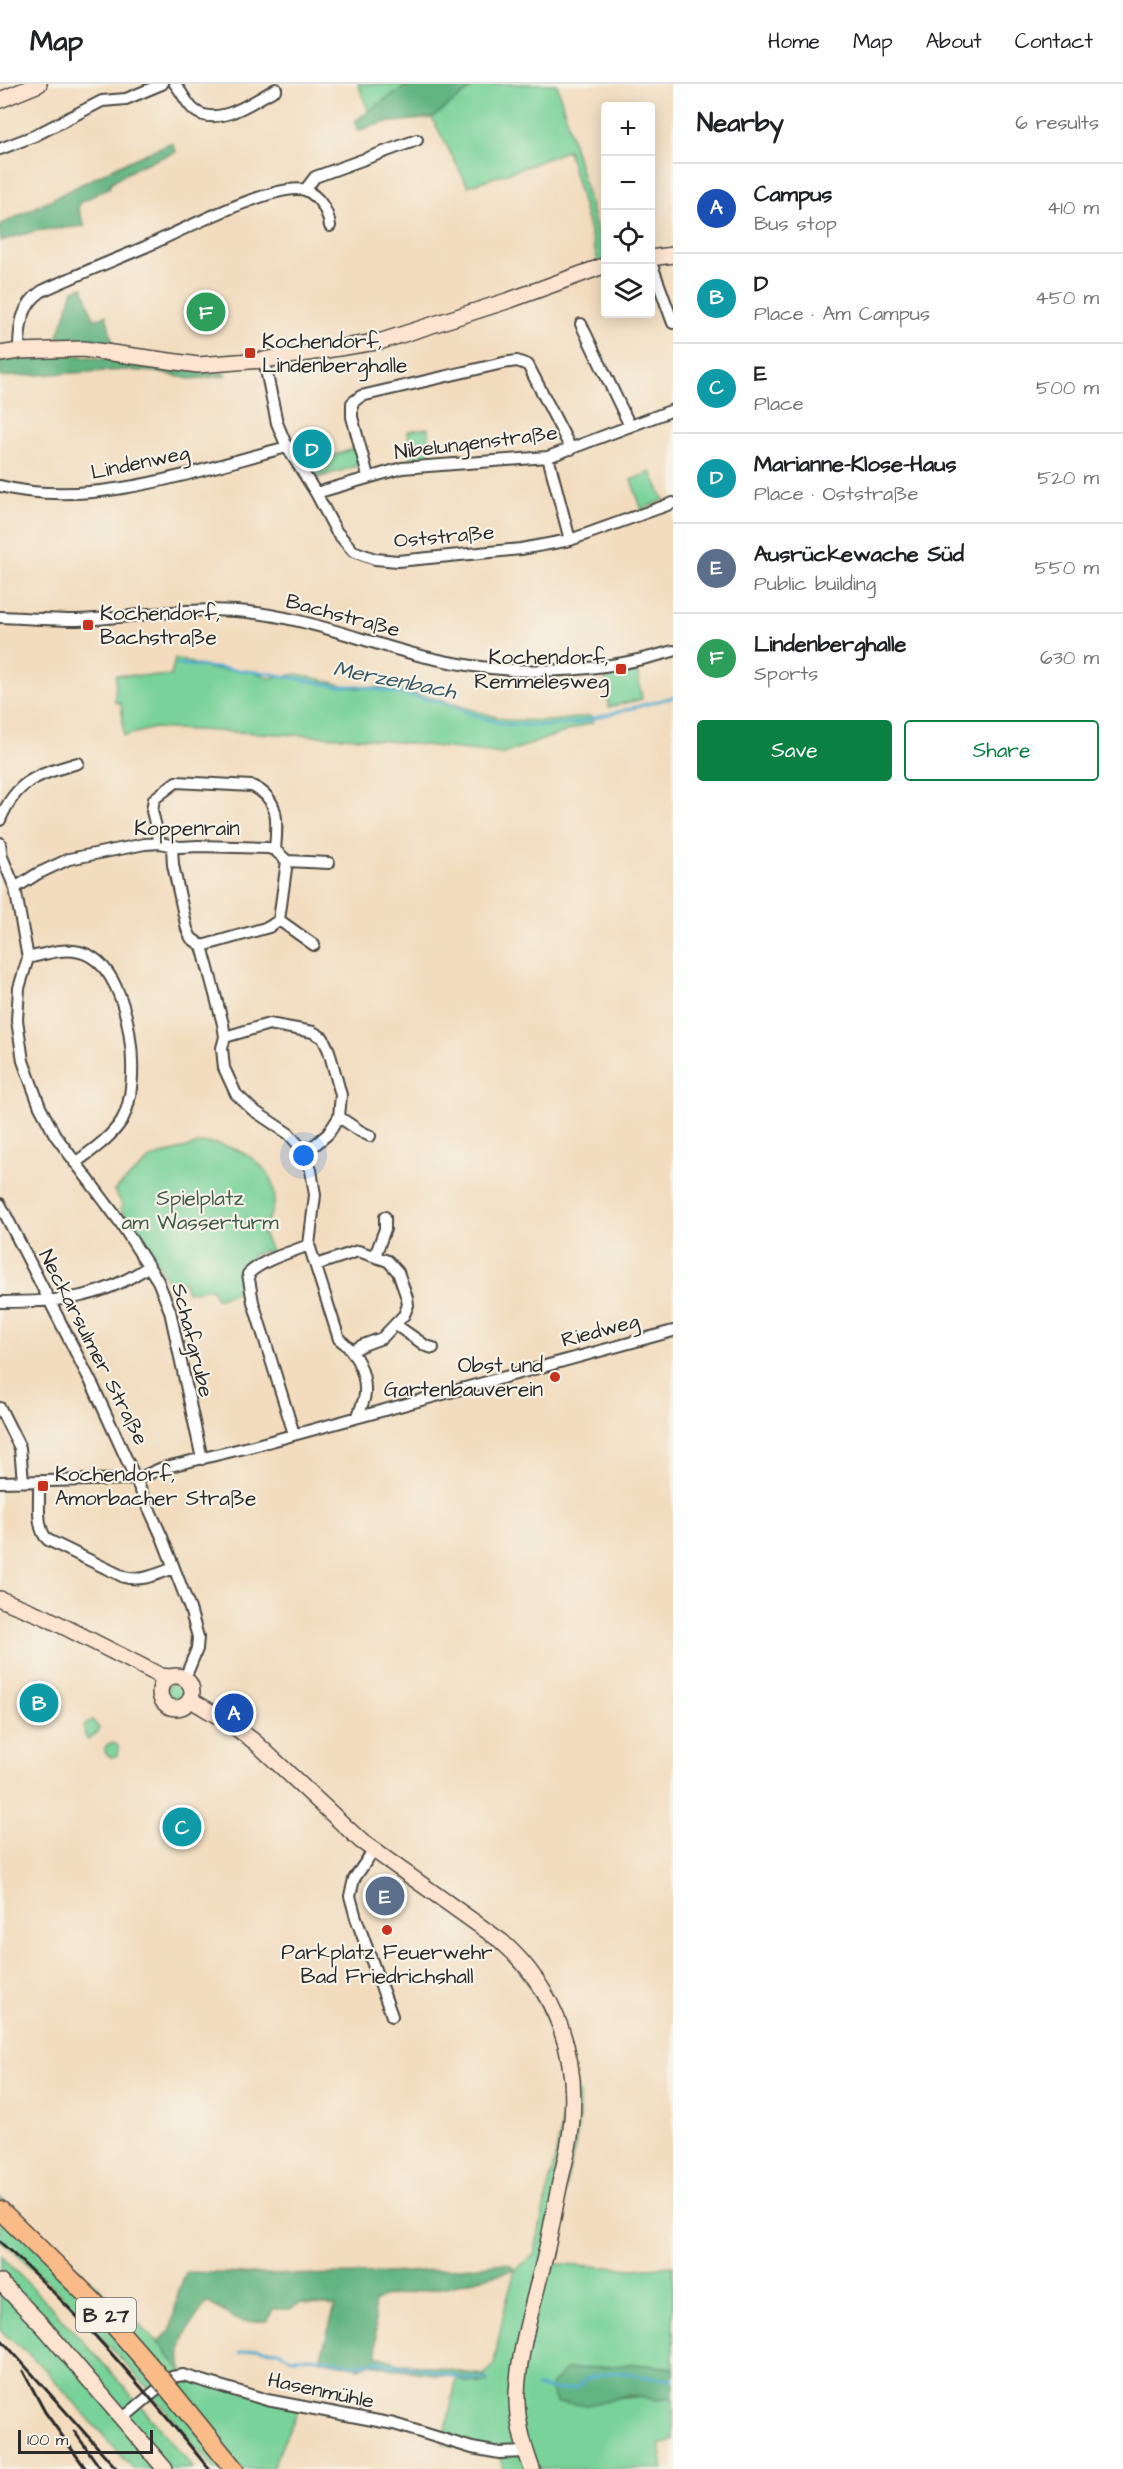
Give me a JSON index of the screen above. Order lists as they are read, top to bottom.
{
  "streets": {
    "highway": ["B 27"],
    "street": [
      "Nibelungenstraße",
      "Lindenweg",
      "Oststraße",
      "Bachstraße",
      "Koppenrain",
      "Riedweg",
      "Schafgrube",
      "Neckarsulmer Straße",
      "Hasenmühle"
    ]
  },
  "crossings": [
    ["Nibelungenstraße", "Oststraße"],
    ["Lindenweg", "Oststraße"],
    ["Koppenrain", "Schafgrube"],
    ["Riedweg", "Schafgrube"],
    ["Riedweg", "Neckarsulmer Straße"]
  ],
  "water": ["Merzenbach"],
  "parks": ["Spielplatz am Wasserturm"],
  "places": {
    "transit": [
      "Kochendorf, Lindenberghalle",
      "Kochendorf, Bachstraße",
      "Kochendorf, Remmelesweg",
      "Kochendorf, Amorbacher Straße"
    ],
    "other": ["Obst und Gartenbauverein", "Parkplatz Feuerwehr Bad Friedrichshall"]
  },
  "scale_bar": "100 m",
  "page": {
    "header": "Map",
    "nav": [
      "Home",
      "Map",
      "About",
      "Contact"
    ],
    "heading": ["Nearby", "6 results"],
    "map_buttons": ["+", "−"],
    "list": [
      {
        "mark": "A",
        "name": "Campus",
        "note": "Bus stop",
        "value": "410 m"
      },
      {
        "mark": "B",
        "name": "D",
        "note": "Place · Am Campus",
        "value": "450 m"
      },
      {
        "mark": "C",
        "name": "E",
        "note": "Place",
        "value": "500 m"
      },
      {
        "mark": "D",
        "name": "Marianne-Klose-Haus",
        "note": "Place · Oststraße",
        "value": "520 m"
      },
      {
        "mark": "E",
        "name": "Ausrückewache Süd",
        "note": "Public building",
        "value": "550 m"
      },
      {
        "mark": "F",
        "name": "Lindenberghalle",
        "note": "Sports",
        "value": "630 m"
      }
    ],
    "pins": [
      "F",
      "D",
      "B",
      "A",
      "C",
      "E"
    ],
    "buttons": ["Save", "Share"],
    "scale": "100 m"
  }
}
